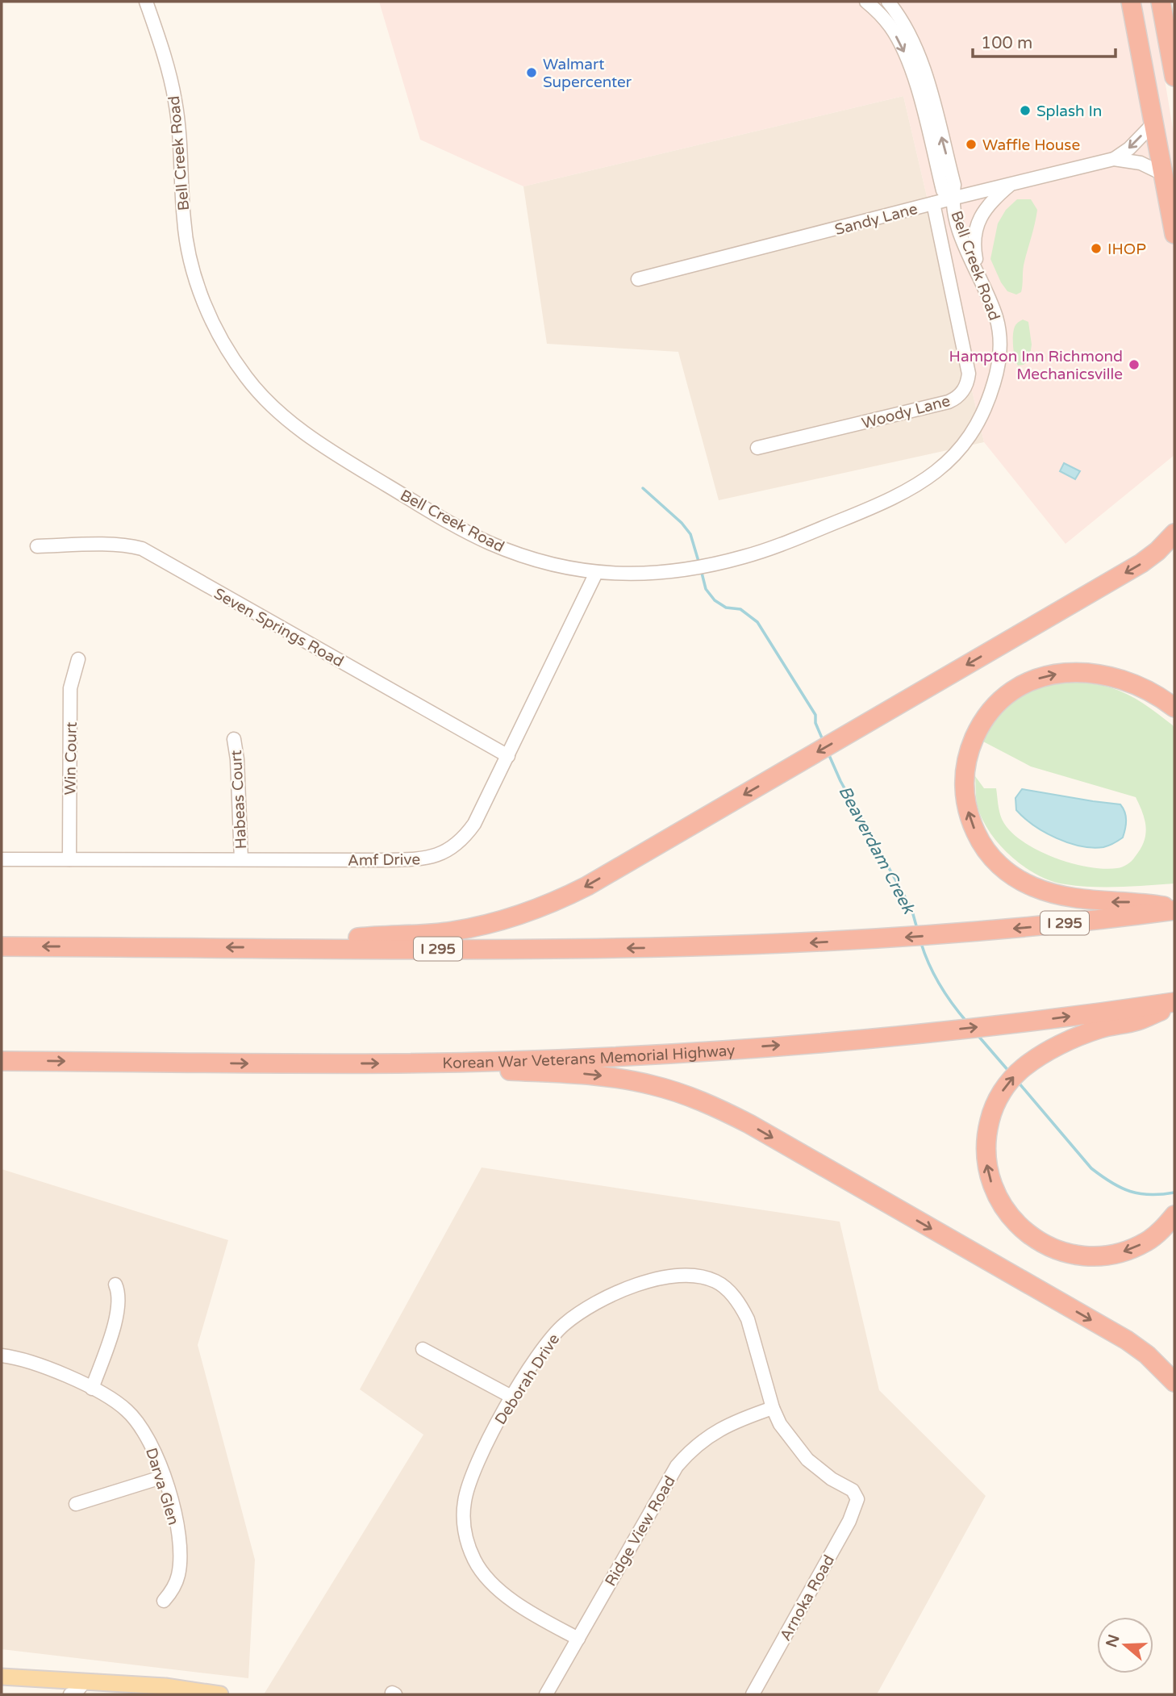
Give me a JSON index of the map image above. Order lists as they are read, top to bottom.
{
  "streets": {
    "highway": ["I 295", "Korean War Veterans Memorial Highway"],
    "street": [
      "Bell Creek Road",
      "Sandy Lane",
      "Woody Lane",
      "Seven Springs Road",
      "Win Court",
      "Habeas Court",
      "Amf Drive",
      "Deborah Drive",
      "Darva Glen",
      "Ridge View Road",
      "Arnoka Road"
    ]
  },
  "crossings": [
    ["Bell Creek Road", "Sandy Lane"],
    ["Bell Creek Road", "Amf Drive"],
    ["Sandy Lane", "Woody Lane"],
    ["Seven Springs Road", "Amf Drive"],
    ["Win Court", "Amf Drive"],
    ["Habeas Court", "Amf Drive"],
    ["Deborah Drive", "Ridge View Road"],
    ["Deborah Drive", "Arnoka Road"]
  ],
  "water": ["Beaverdam Creek"],
  "places": [
    "Walmart Supercenter",
    "Splash In",
    "Waffle House",
    "IHOP",
    "Hampton Inn Richmond Mechanicsville"
  ],
  "scale_bar": "100 m",
  "north": "left"
}
